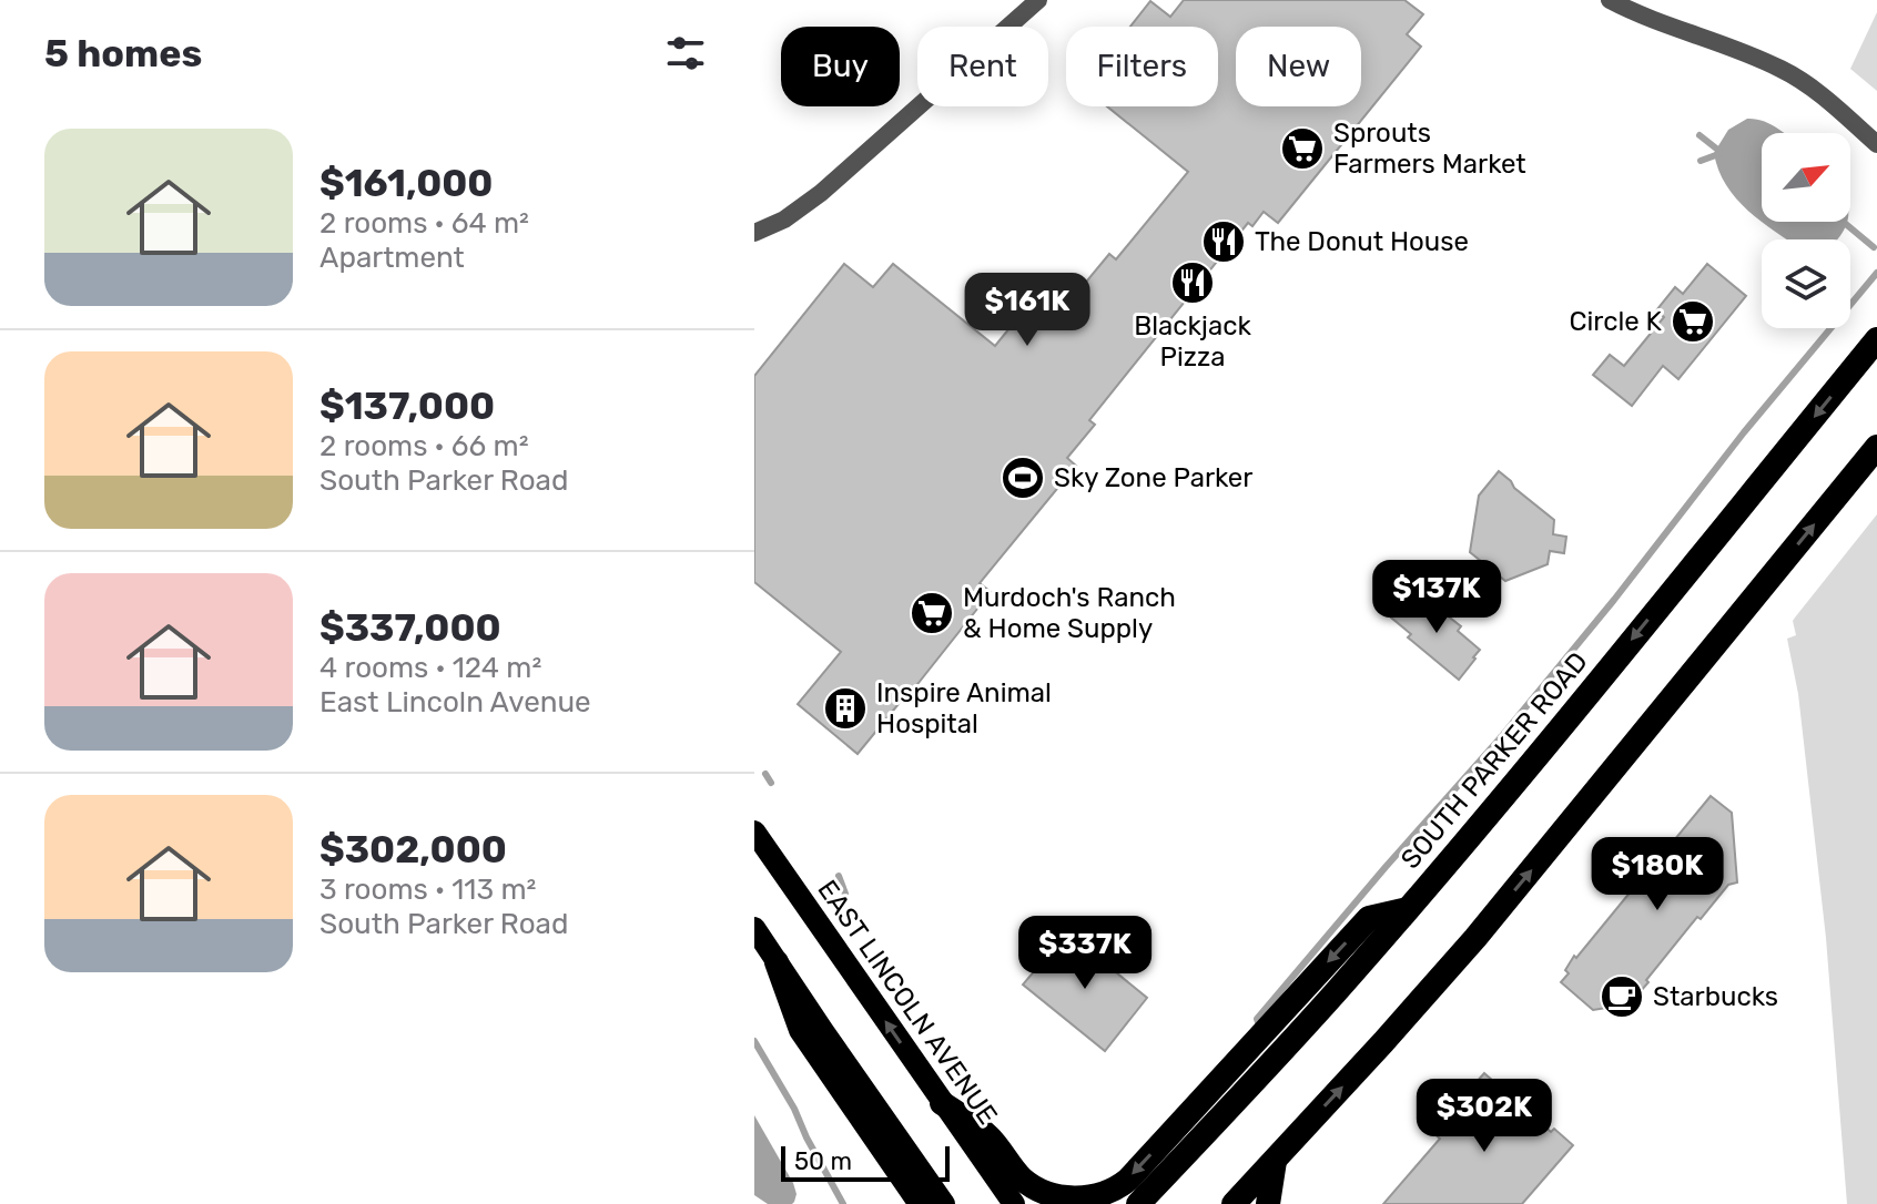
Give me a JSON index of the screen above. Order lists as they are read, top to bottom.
{
  "streets": {
    "highway": ["SOUTH PARKER ROAD"],
    "main road": ["EAST LINCOLN AVENUE"]
  },
  "places": {
    "supermarket": ["Sprouts Farmers Market", "Circle K", "Murdoch's Ranch & Home Supply"],
    "restaurant": ["The Donut House", "Blackjack Pizza"],
    "sports": ["Sky Zone Parker"],
    "building": ["Inspire Animal Hospital"],
    "cafe": ["Starbucks"]
  },
  "scale_bar": "50 m",
  "north": "top right",
  "page": {
    "heading": "5 homes",
    "chip": [
      "Buy",
      "Rent",
      "Filters",
      "New"
    ],
    "list": [
      {
        "name": "$161,000",
        "note": "2 rooms · 64 m² · Apartment"
      },
      {
        "name": "$137,000",
        "note": "2 rooms · 66 m² · South Parker Road"
      },
      {
        "name": "$337,000",
        "note": "4 rooms · 124 m² · East Lincoln Avenue"
      },
      {
        "name": "$302,000",
        "note": "3 rooms · 113 m² · South Parker Road"
      }
    ],
    "price": [
      "$161K",
      "$137K",
      "$180K",
      "$337K",
      "$302K"
    ],
    "scale": "50 m"
  }
}
